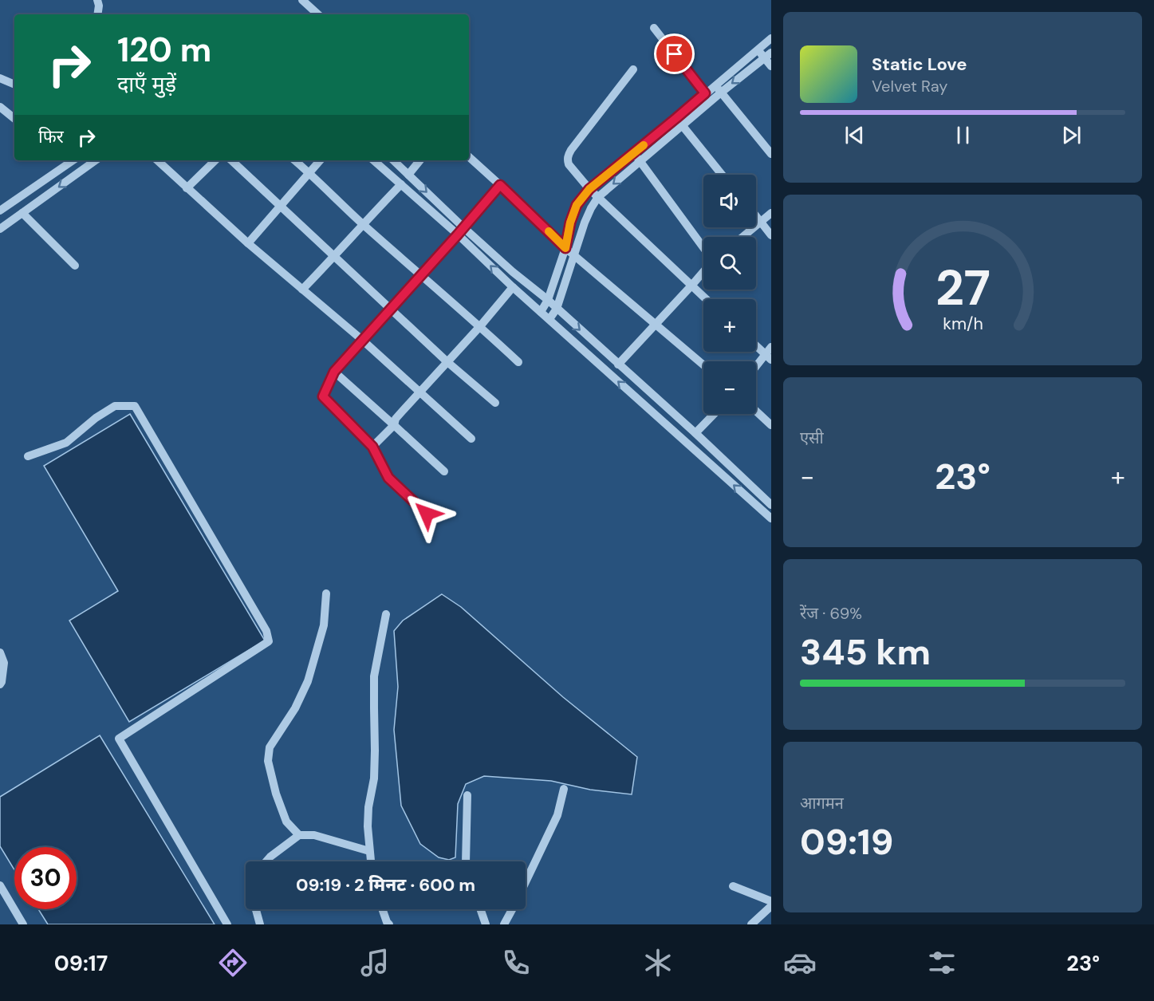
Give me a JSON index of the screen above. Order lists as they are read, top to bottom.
{
  "page": {
    "turn": ["120 m", "दाएँ मुड़ें"],
    "song": ["Static Love", "Velvet Ray"],
    "then": "फिर",
    "map_buttons": ["+", "−"],
    "tile": [
      "एसी",
      ["रेंज · 69%", "345 km"],
      ["आगमन", "09:19"]
    ],
    "heat": ["−", "23°", "+"],
    "limit": "30",
    "trip": "09:19 · 2 मिनट · 600 m",
    "tabs": ["09:17", "23°"],
    "gauge": ["27", "km/h"]
  }
}
